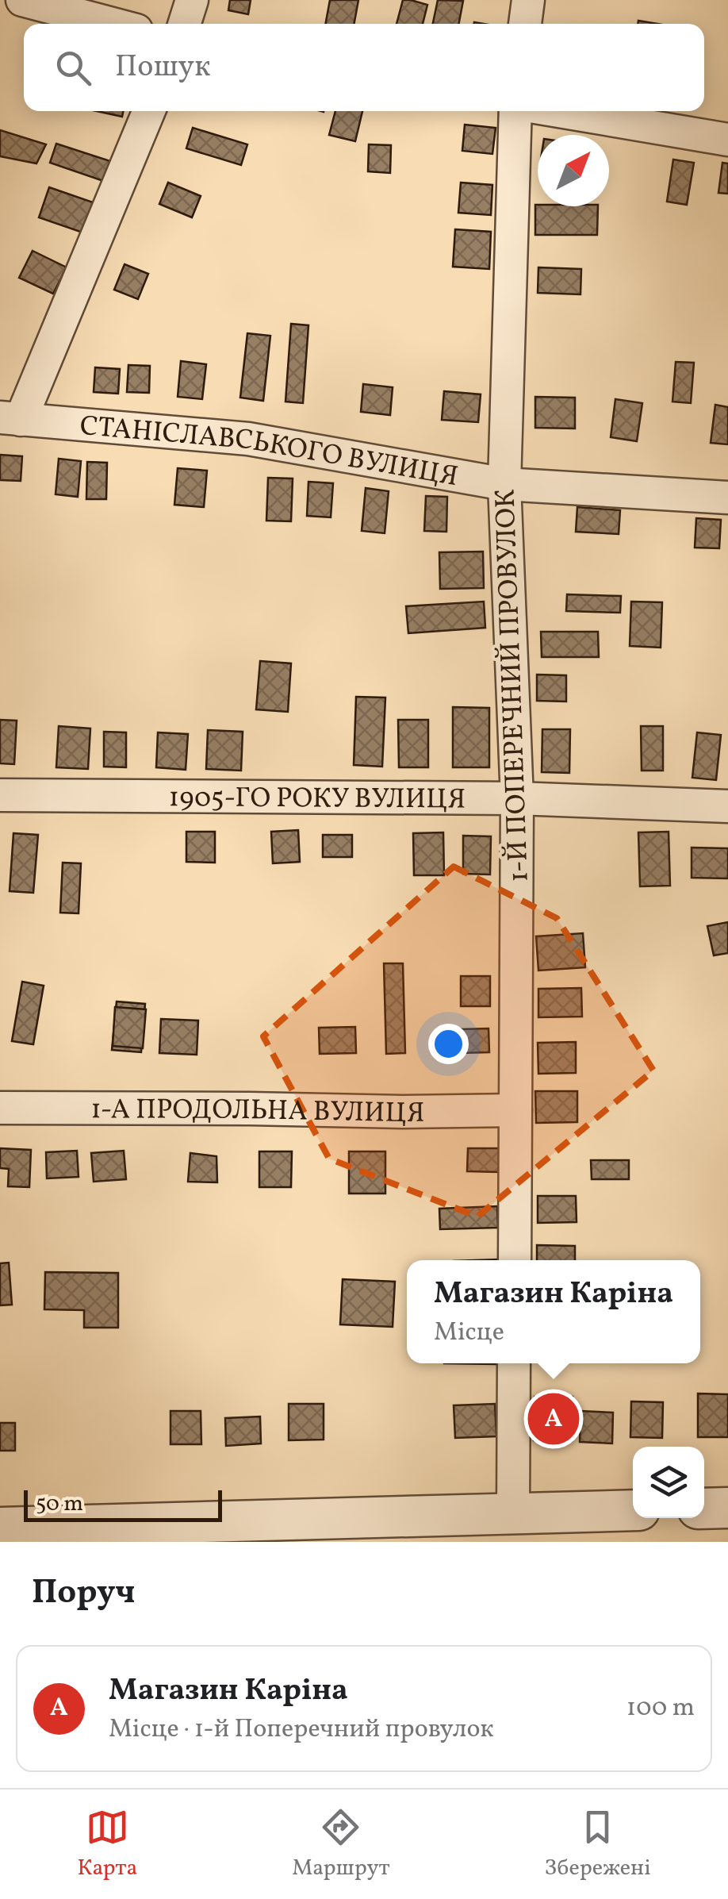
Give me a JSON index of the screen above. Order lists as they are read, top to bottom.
{
  "streets": {
    "street": [
      "СТАНІСЛАВСЬКОГО ВУЛИЦЯ",
      "1-Й ПОПЕРЕЧНИЙ ПРОВУЛОК",
      "1905-ГО РОКУ ВУЛИЦЯ",
      "1-А ПРОДОЛЬНА ВУЛИЦЯ"
    ]
  },
  "crossings": [
    ["СТАНІСЛАВСЬКОГО ВУЛИЦЯ", "1-Й ПОПЕРЕЧНИЙ ПРОВУЛОК"],
    ["1-Й ПОПЕРЕЧНИЙ ПРОВУЛОК", "1905-ГО РОКУ ВУЛИЦЯ"],
    ["1-Й ПОПЕРЕЧНИЙ ПРОВУЛОК", "1-А ПРОДОЛЬНА ВУЛИЦЯ"]
  ],
  "scale_bar": "50 m",
  "north": "top right",
  "page": {
    "search": "Пошук",
    "popup": ["Магазин Каріна", "Місце"],
    "pins": "A",
    "scale": "50 m",
    "heading": "Поруч",
    "list": [
      {
        "mark": "A",
        "name": "Магазин Каріна",
        "note": "Місце · 1-й Поперечний провулок",
        "value": "100 m"
      }
    ],
    "nav": ["Карта", "Маршрут", "Збережені"]
  }
}
